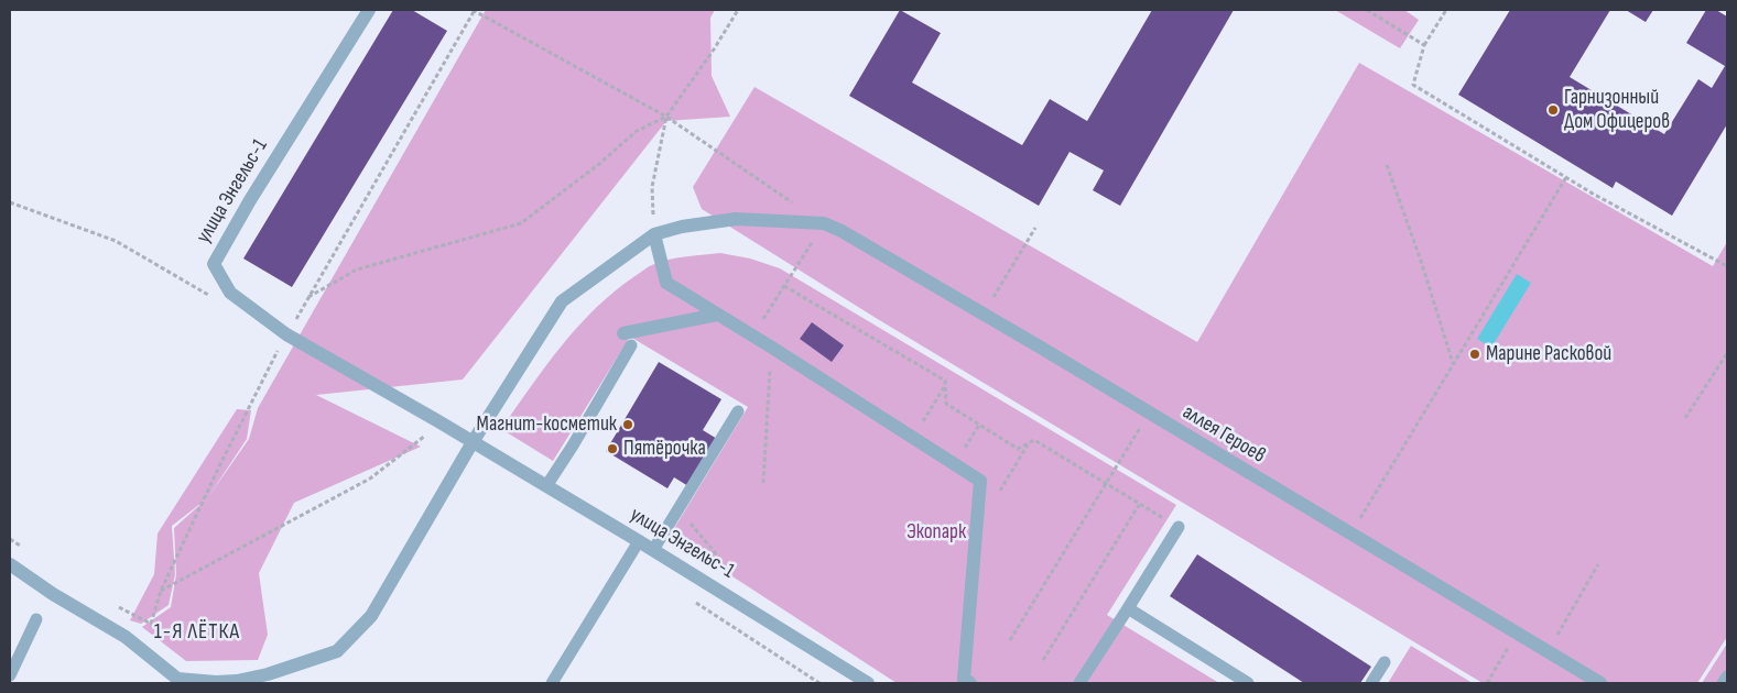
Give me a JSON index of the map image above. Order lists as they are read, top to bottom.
{
  "streets": {
    "street": ["улица Энгельс-1", "аллея Героев"]
  },
  "districts": ["1-Я ЛЁТКА"],
  "parks": ["Экопарк"],
  "places": [
    "Гарнизонный Дом Офицеров",
    "Марине Расковой",
    "Магнит-косметик",
    "Пятёрочка"
  ]
}
